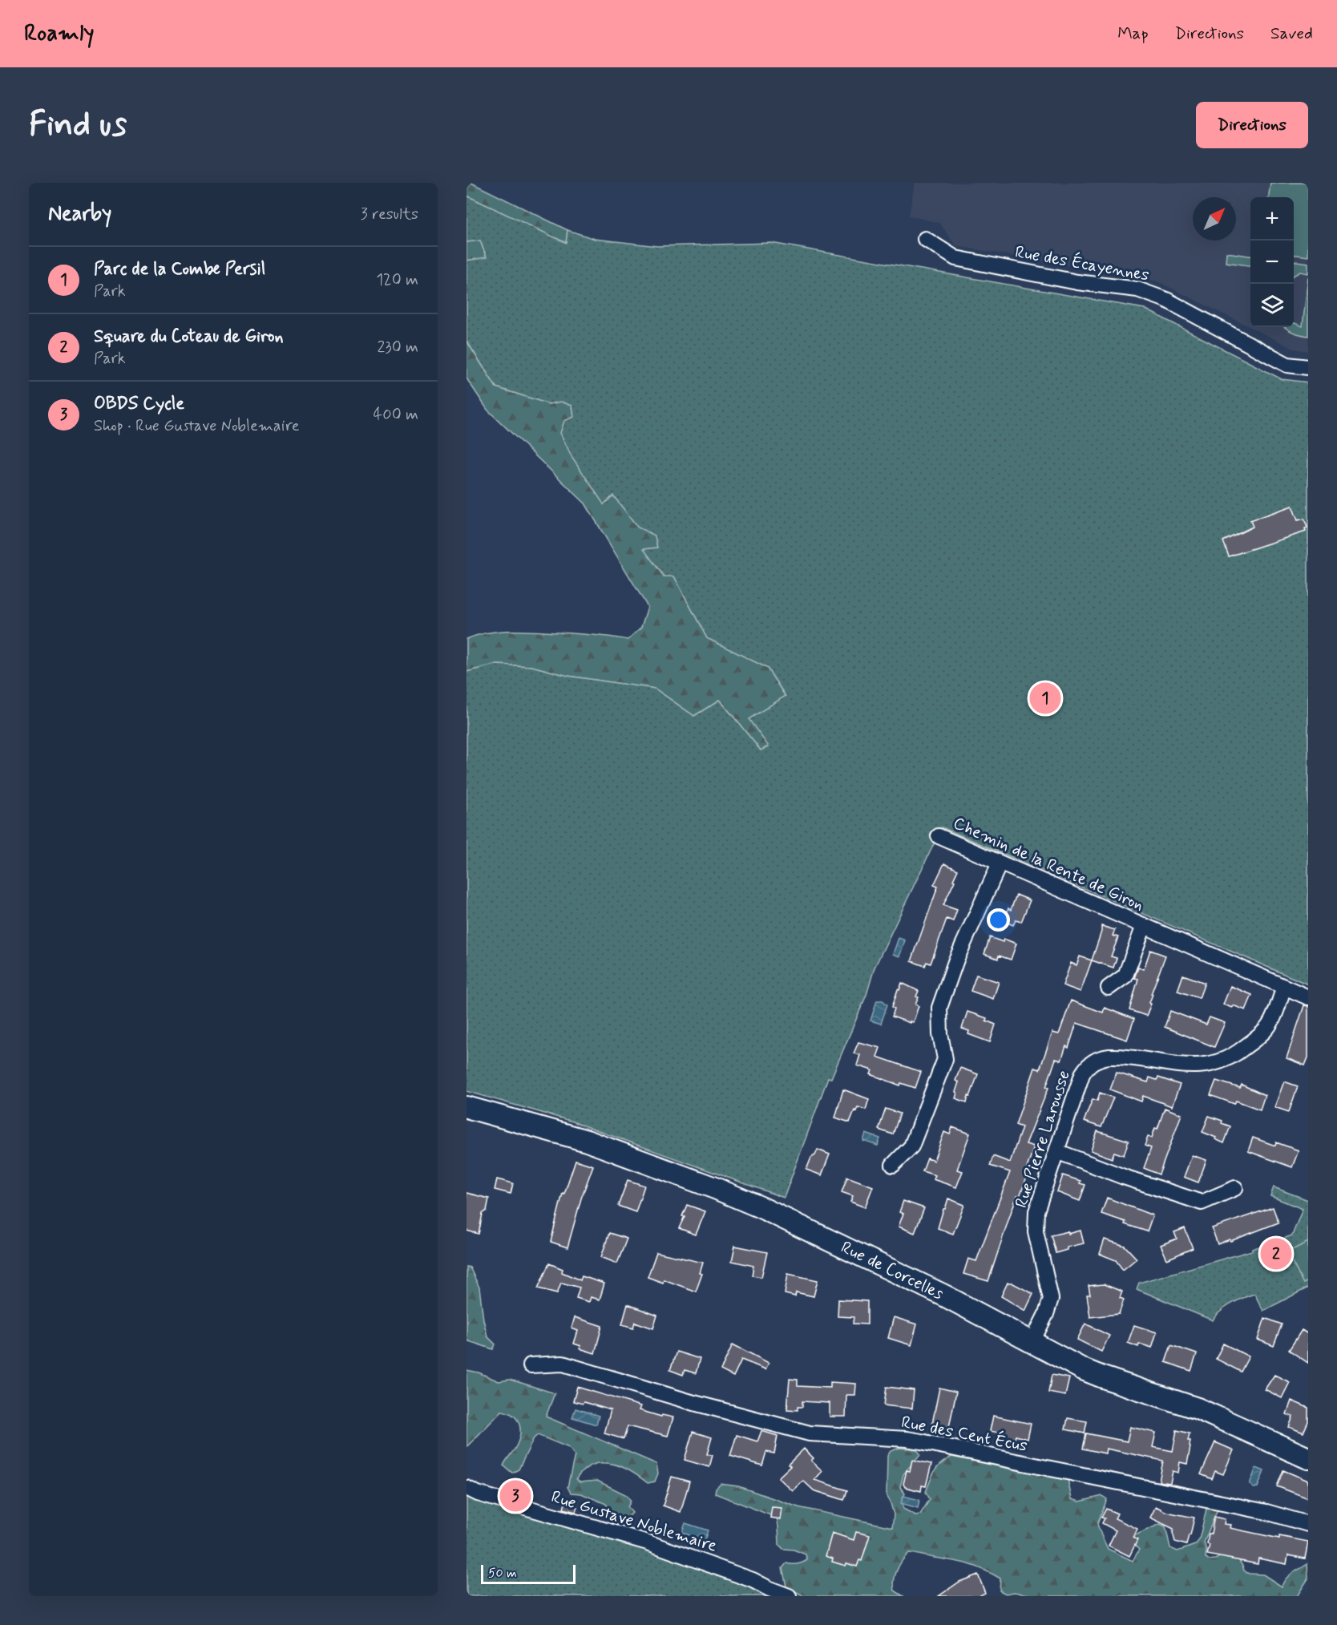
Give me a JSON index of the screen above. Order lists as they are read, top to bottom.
{
  "streets": {
    "main road": ["Rue de Corcelles"],
    "street": [
      "Rue des Écayennes",
      "Chemin de la Rente de Giron",
      "Rue Pierre Larousse",
      "Rue des Cent Écus",
      "Rue Gustave Noblemaire"
    ]
  },
  "crossings": [
    ["Chemin de la Rente de Giron", "Rue Pierre Larousse"],
    ["Rue Pierre Larousse", "Rue de Corcelles"]
  ],
  "scale_bar": "50 m",
  "north": "top right",
  "page": {
    "header": "Roamly",
    "nav": ["Map", "Directions", "Saved"],
    "buttons": "Directions",
    "title": "Find us",
    "heading": ["Nearby", "3 results"],
    "map_buttons": ["+", "−"],
    "list": [
      {
        "mark": "1",
        "name": "Parc de la Combe Persil",
        "note": "Park",
        "value": "120 m"
      },
      {
        "mark": "2",
        "name": "Square du Coteau de Giron",
        "note": "Park",
        "value": "230 m"
      },
      {
        "mark": "3",
        "name": "OBDS Cycle",
        "note": "Shop · Rue Gustave Noblemaire",
        "value": "400 m"
      }
    ],
    "pins": ["1", "2", "3"],
    "scale": "50 m"
  }
}
